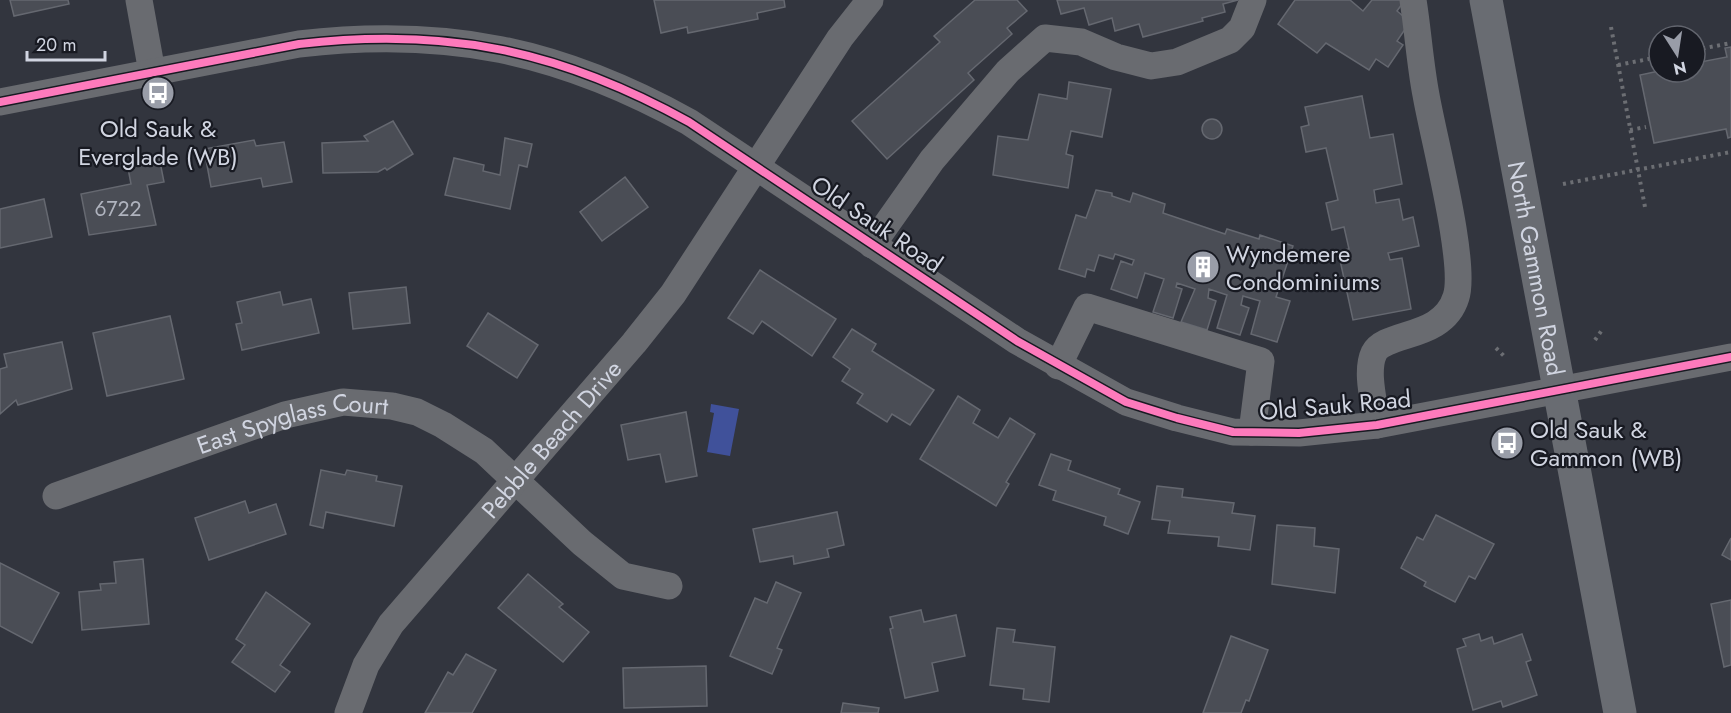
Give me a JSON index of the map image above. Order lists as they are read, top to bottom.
{
  "streets": {
    "main road": ["North Gammon Road"],
    "street": ["Old Sauk Road", "East Spyglass Court", "Pebble Beach Drive"]
  },
  "crossings": [
    ["Old Sauk Road", "North Gammon Road"],
    ["Old Sauk Road", "Pebble Beach Drive"],
    ["East Spyglass Court", "Pebble Beach Drive"]
  ],
  "places": {
    "bus stop": ["Old Sauk & Everglade (WB)", "Old Sauk & Gammon (WB)"],
    "building": ["Wyndemere Condominiums"]
  },
  "house_numbers": ["6722"],
  "scale_bar": "20 m",
  "north": "bottom"
}
